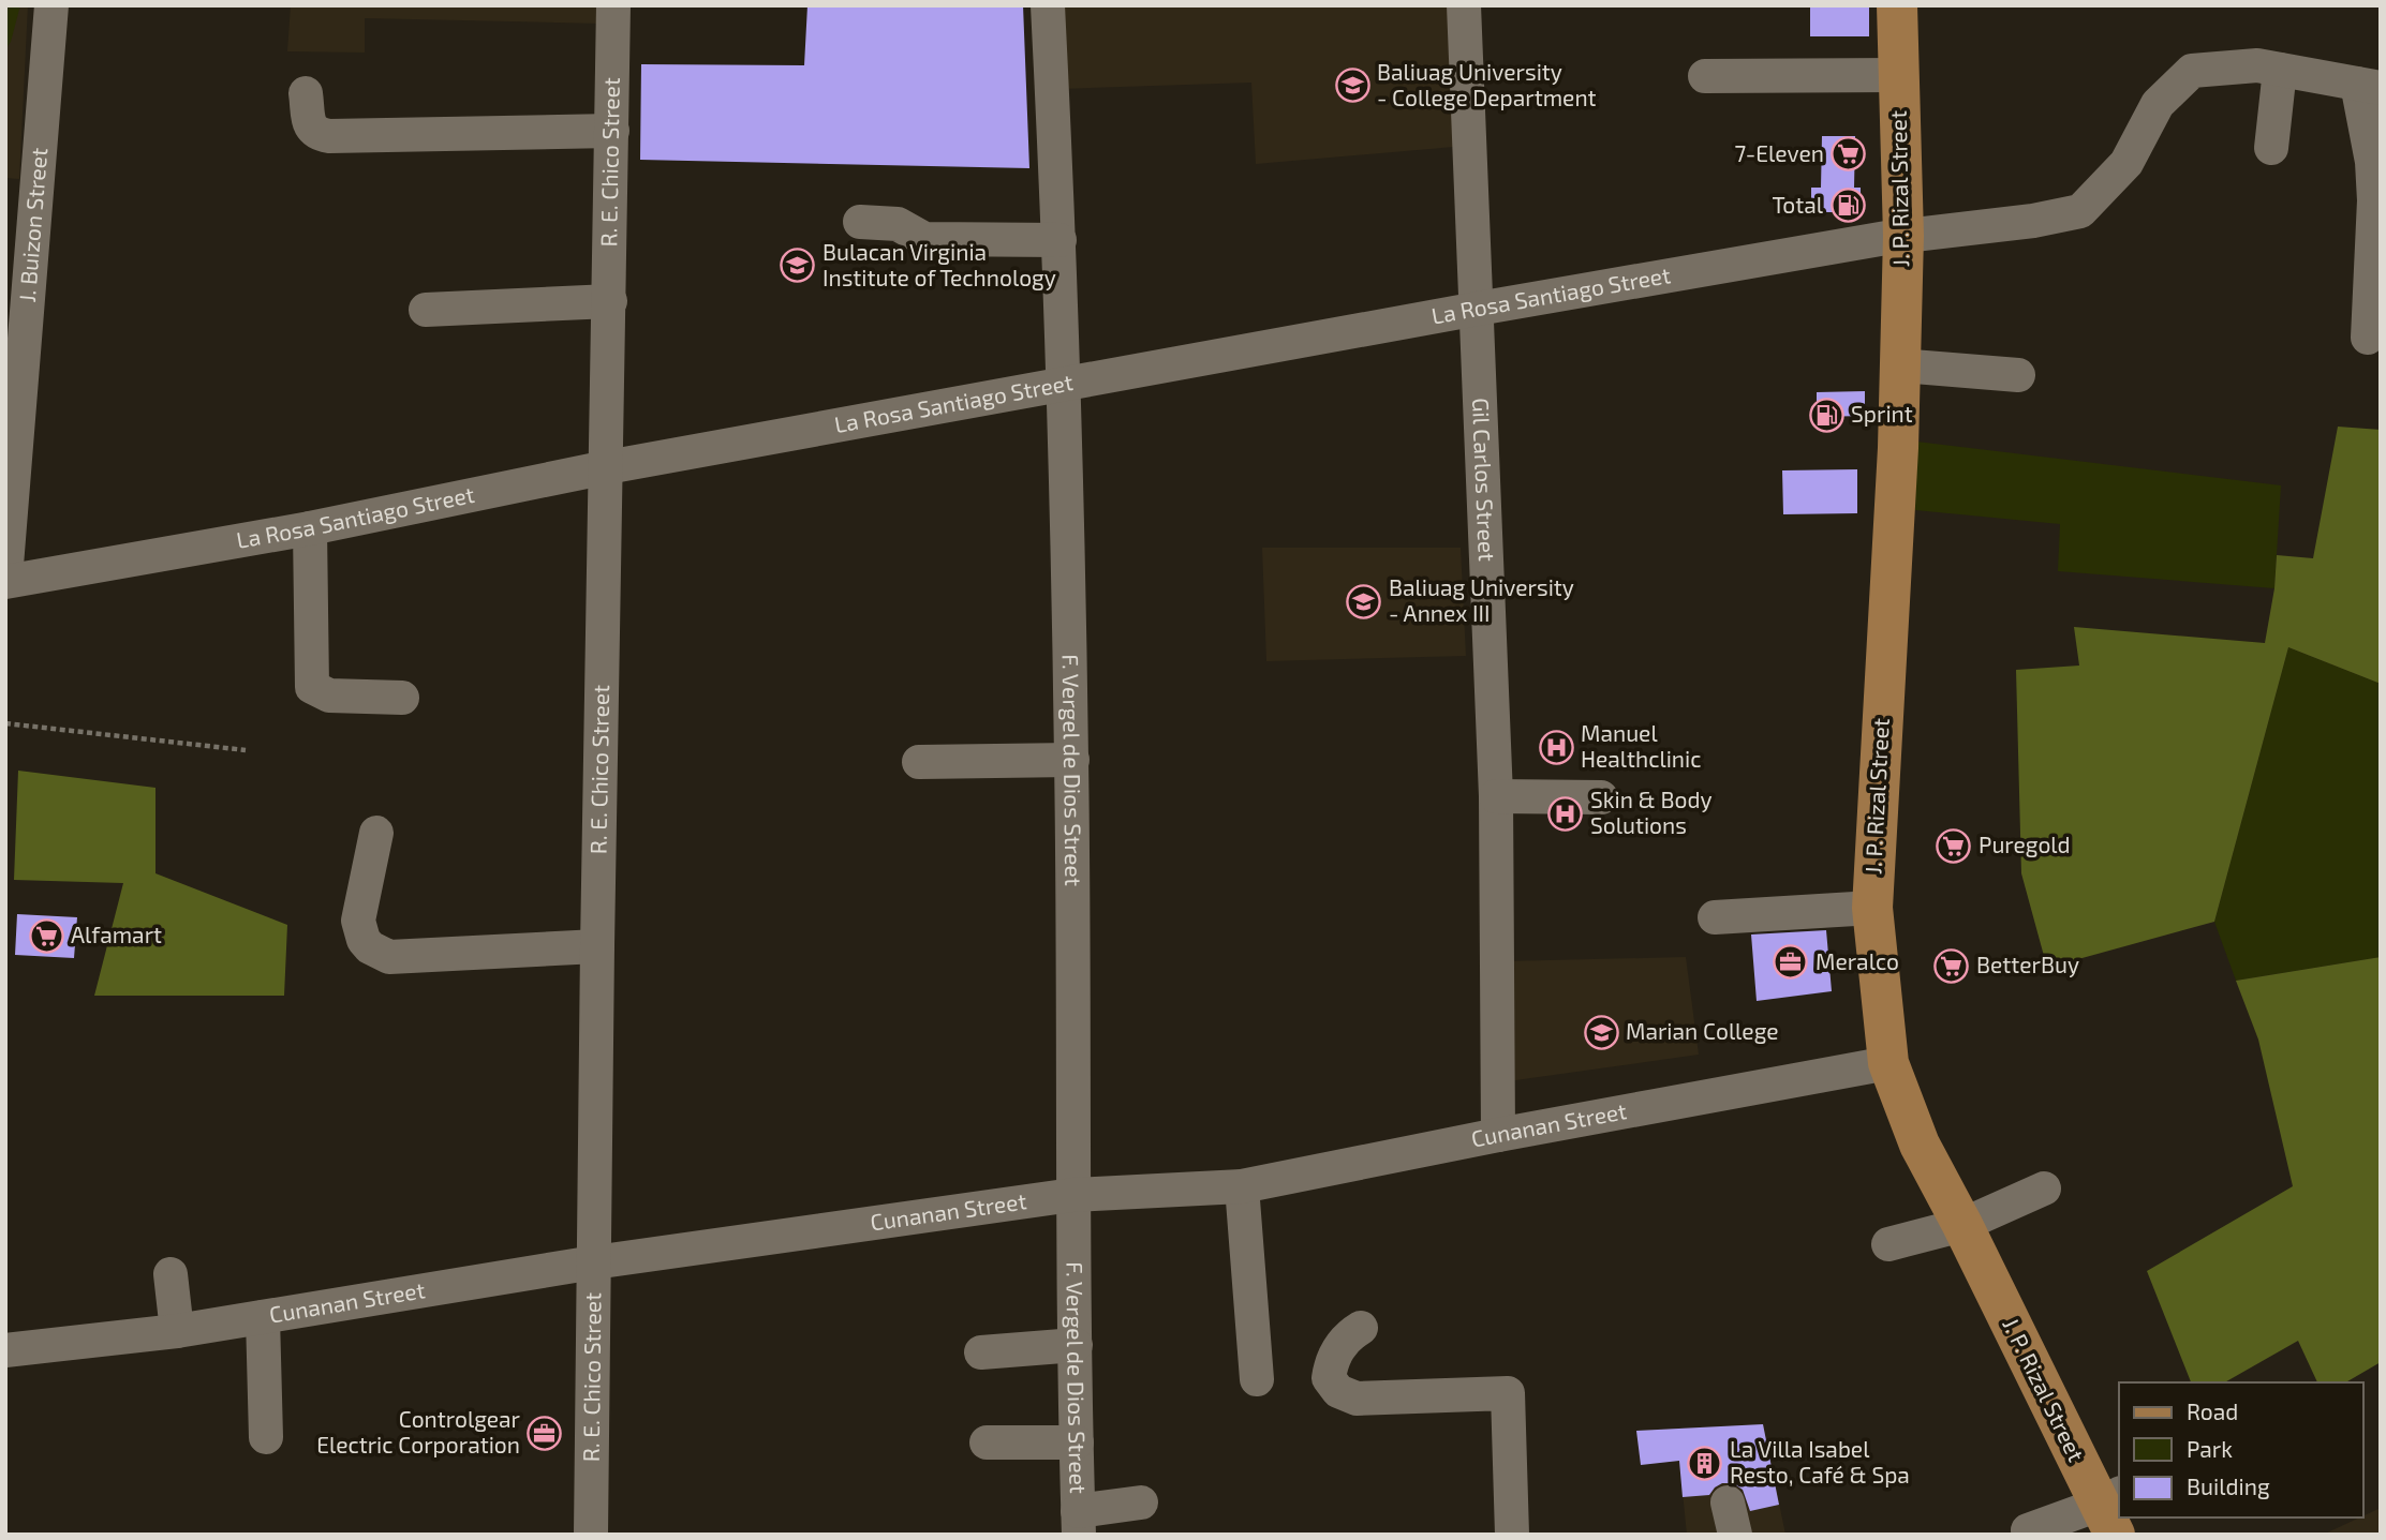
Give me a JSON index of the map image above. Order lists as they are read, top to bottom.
{
  "streets": {
    "main road": ["J. P. Rizal Street"],
    "street": [
      "R. E. Chico Street",
      "J. Buizon Street",
      "La Rosa Santiago Street",
      "Gil Carlos Street",
      "F. Vergel de Dios Street",
      "Cunanan Street"
    ]
  },
  "crossings": [
    ["R. E. Chico Street", "La Rosa Santiago Street"],
    ["R. E. Chico Street", "Cunanan Street"],
    ["J. P. Rizal Street", "La Rosa Santiago Street"],
    ["J. P. Rizal Street", "Cunanan Street"],
    ["J. Buizon Street", "La Rosa Santiago Street"],
    ["La Rosa Santiago Street", "Gil Carlos Street"],
    ["La Rosa Santiago Street", "F. Vergel de Dios Street"],
    ["Gil Carlos Street", "Cunanan Street"],
    ["F. Vergel de Dios Street", "Cunanan Street"]
  ],
  "places": {
    "school or university": [
      "Baliuag University - College Department",
      "Bulacan Virginia Institute of Technology",
      "Baliuag University - Annex III",
      "Marian College"
    ],
    "supermarket": [
      "7-Eleven",
      "Puregold",
      "Alfamart",
      "BetterBuy"
    ],
    "fuel station": ["Total", "Sprint"],
    "hospital": ["Manuel Healthclinic", "Skin & Body Solutions"],
    "office": ["Meralco", "Controlgear Electric Corporation"],
    "building": ["La Villa Isabel Resto, Café & Spa"]
  },
  "legend": ["Road", "Park", "Building"]
}
